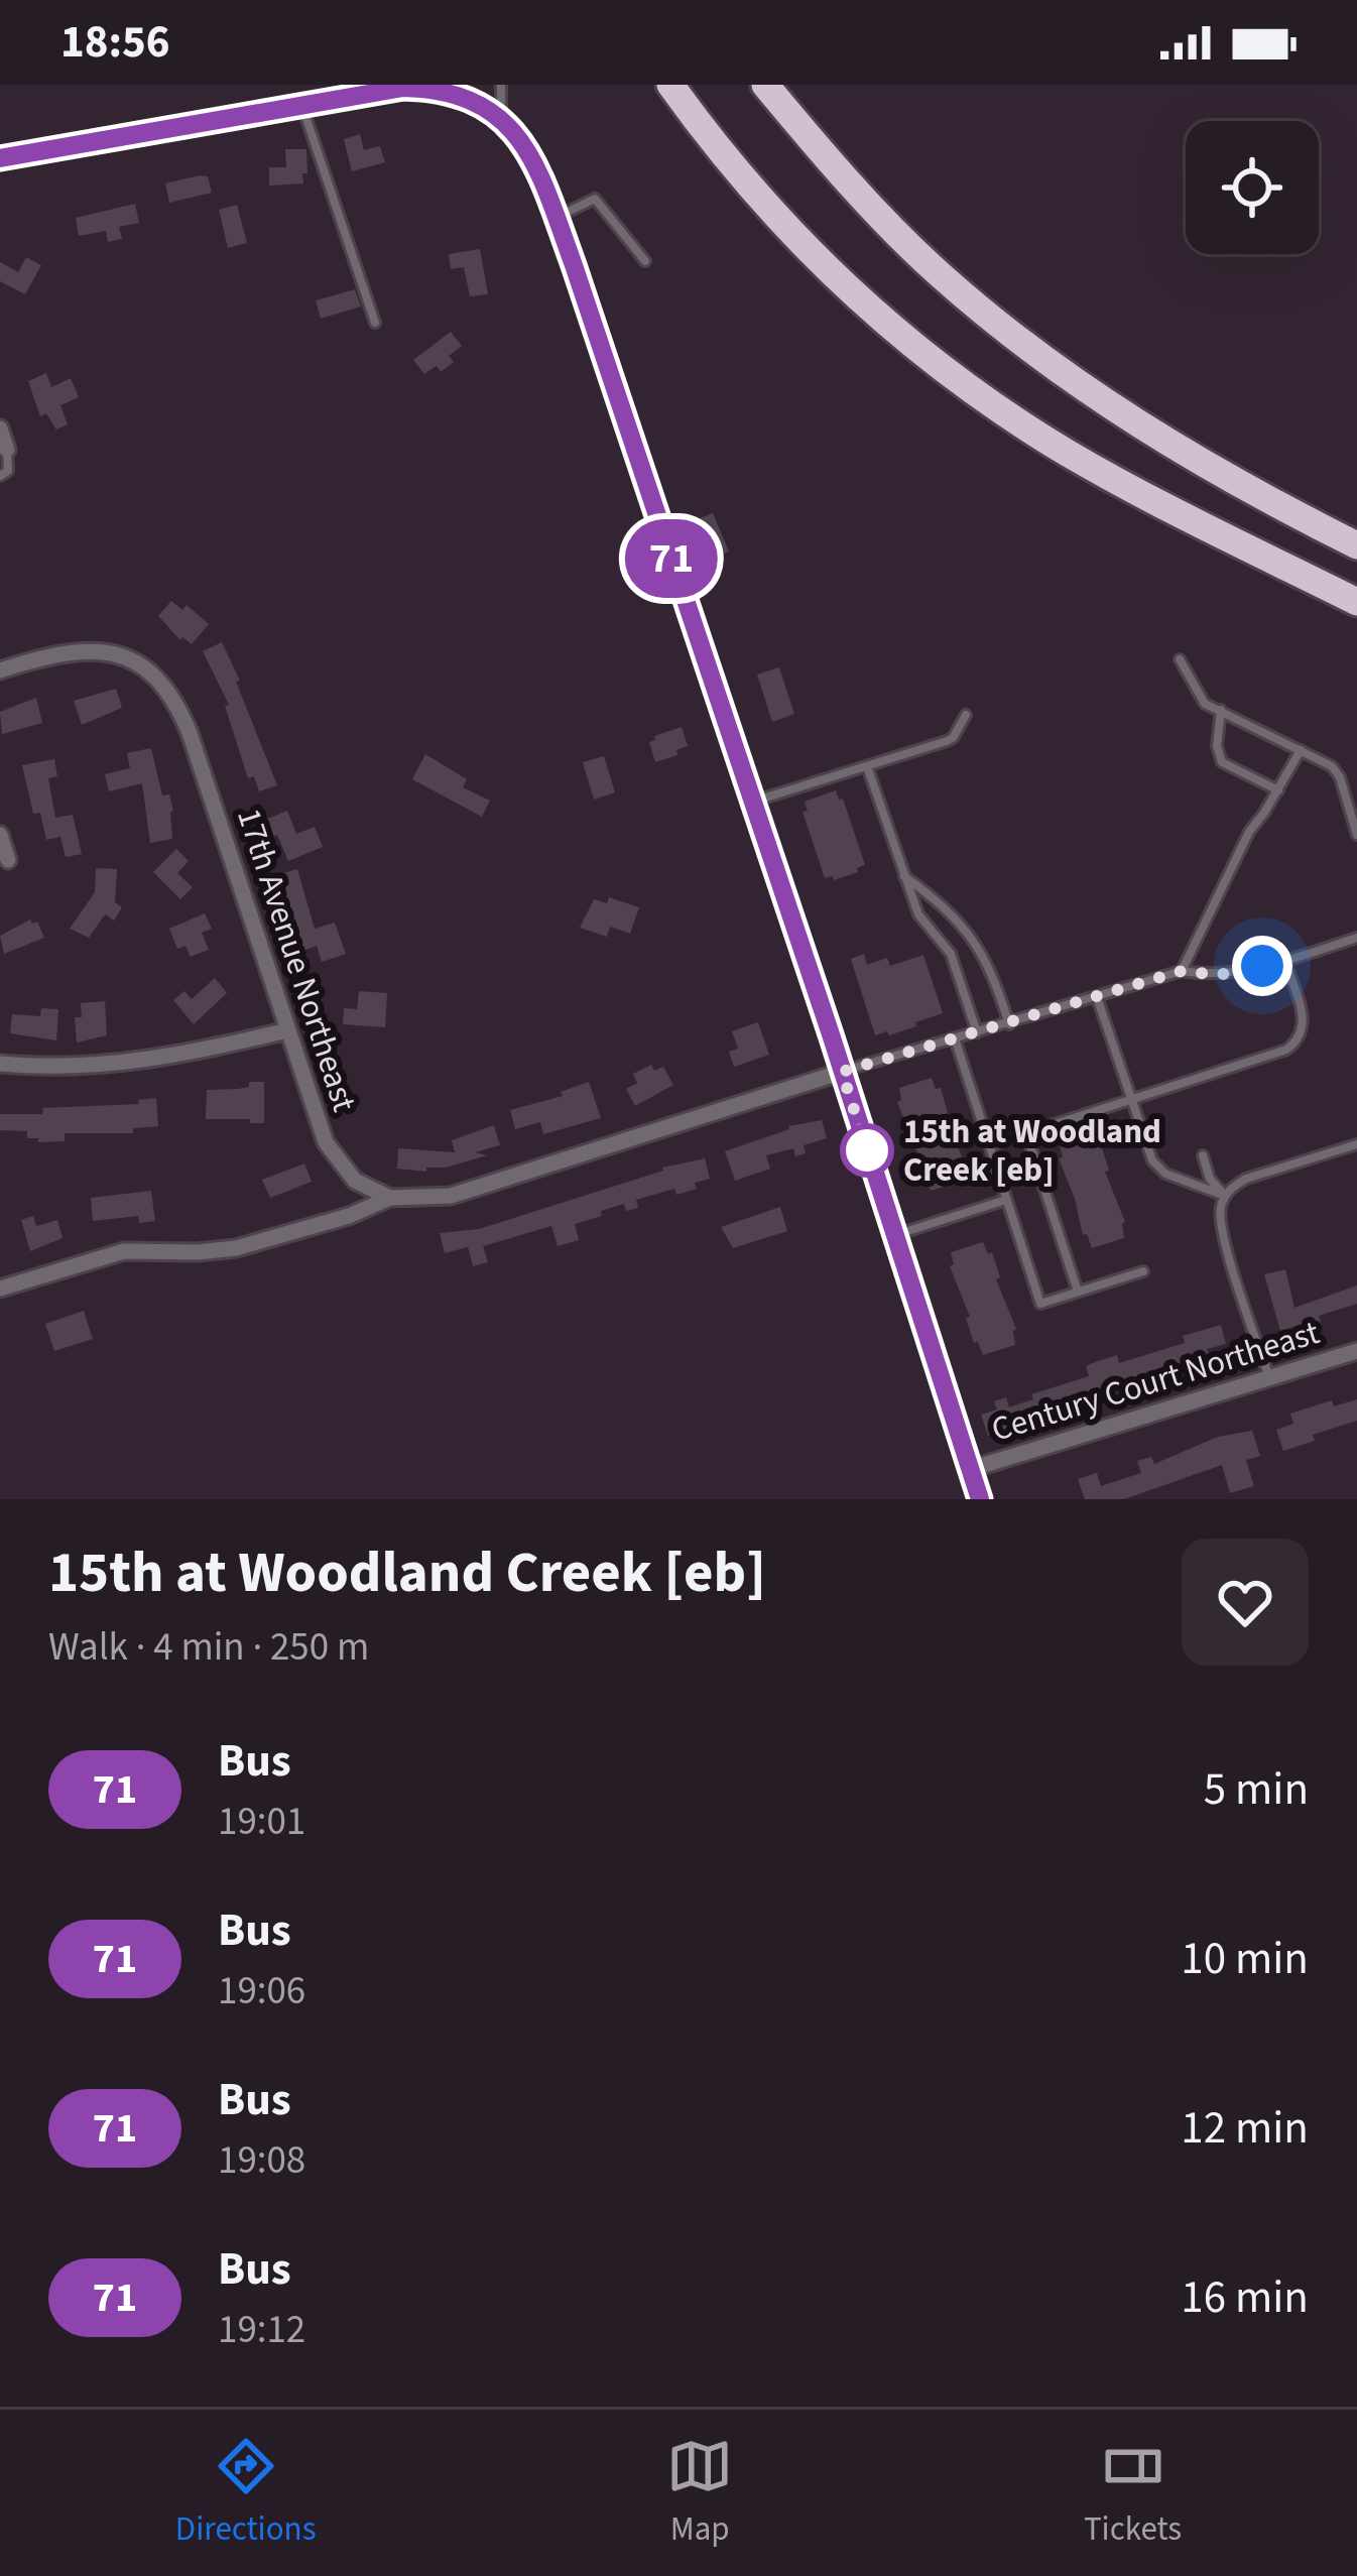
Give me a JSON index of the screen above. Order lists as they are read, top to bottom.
{
  "streets": {
    "street": ["17th Avenue Northeast", "Century Court Northeast"]
  },
  "places": ["15th at Woodland Creek [eb]"],
  "lines": ["bus line 71"],
  "page": {
    "status": "18:56",
    "on_map": "71",
    "heading": ["15th at Woodland Creek [eb]", "Walk · 4 min · 250 m"],
    "list": [
      {
        "mark": "71",
        "name": "Bus",
        "note": "19:01",
        "value": "5 min"
      },
      {
        "mark": "71",
        "name": "Bus",
        "note": "19:06",
        "value": "10 min"
      },
      {
        "mark": "71",
        "name": "Bus",
        "note": "19:08",
        "value": "12 min"
      },
      {
        "mark": "71",
        "name": "Bus",
        "note": "19:12",
        "value": "16 min"
      }
    ],
    "tabs": ["Directions", "Map", "Tickets"]
  }
}
